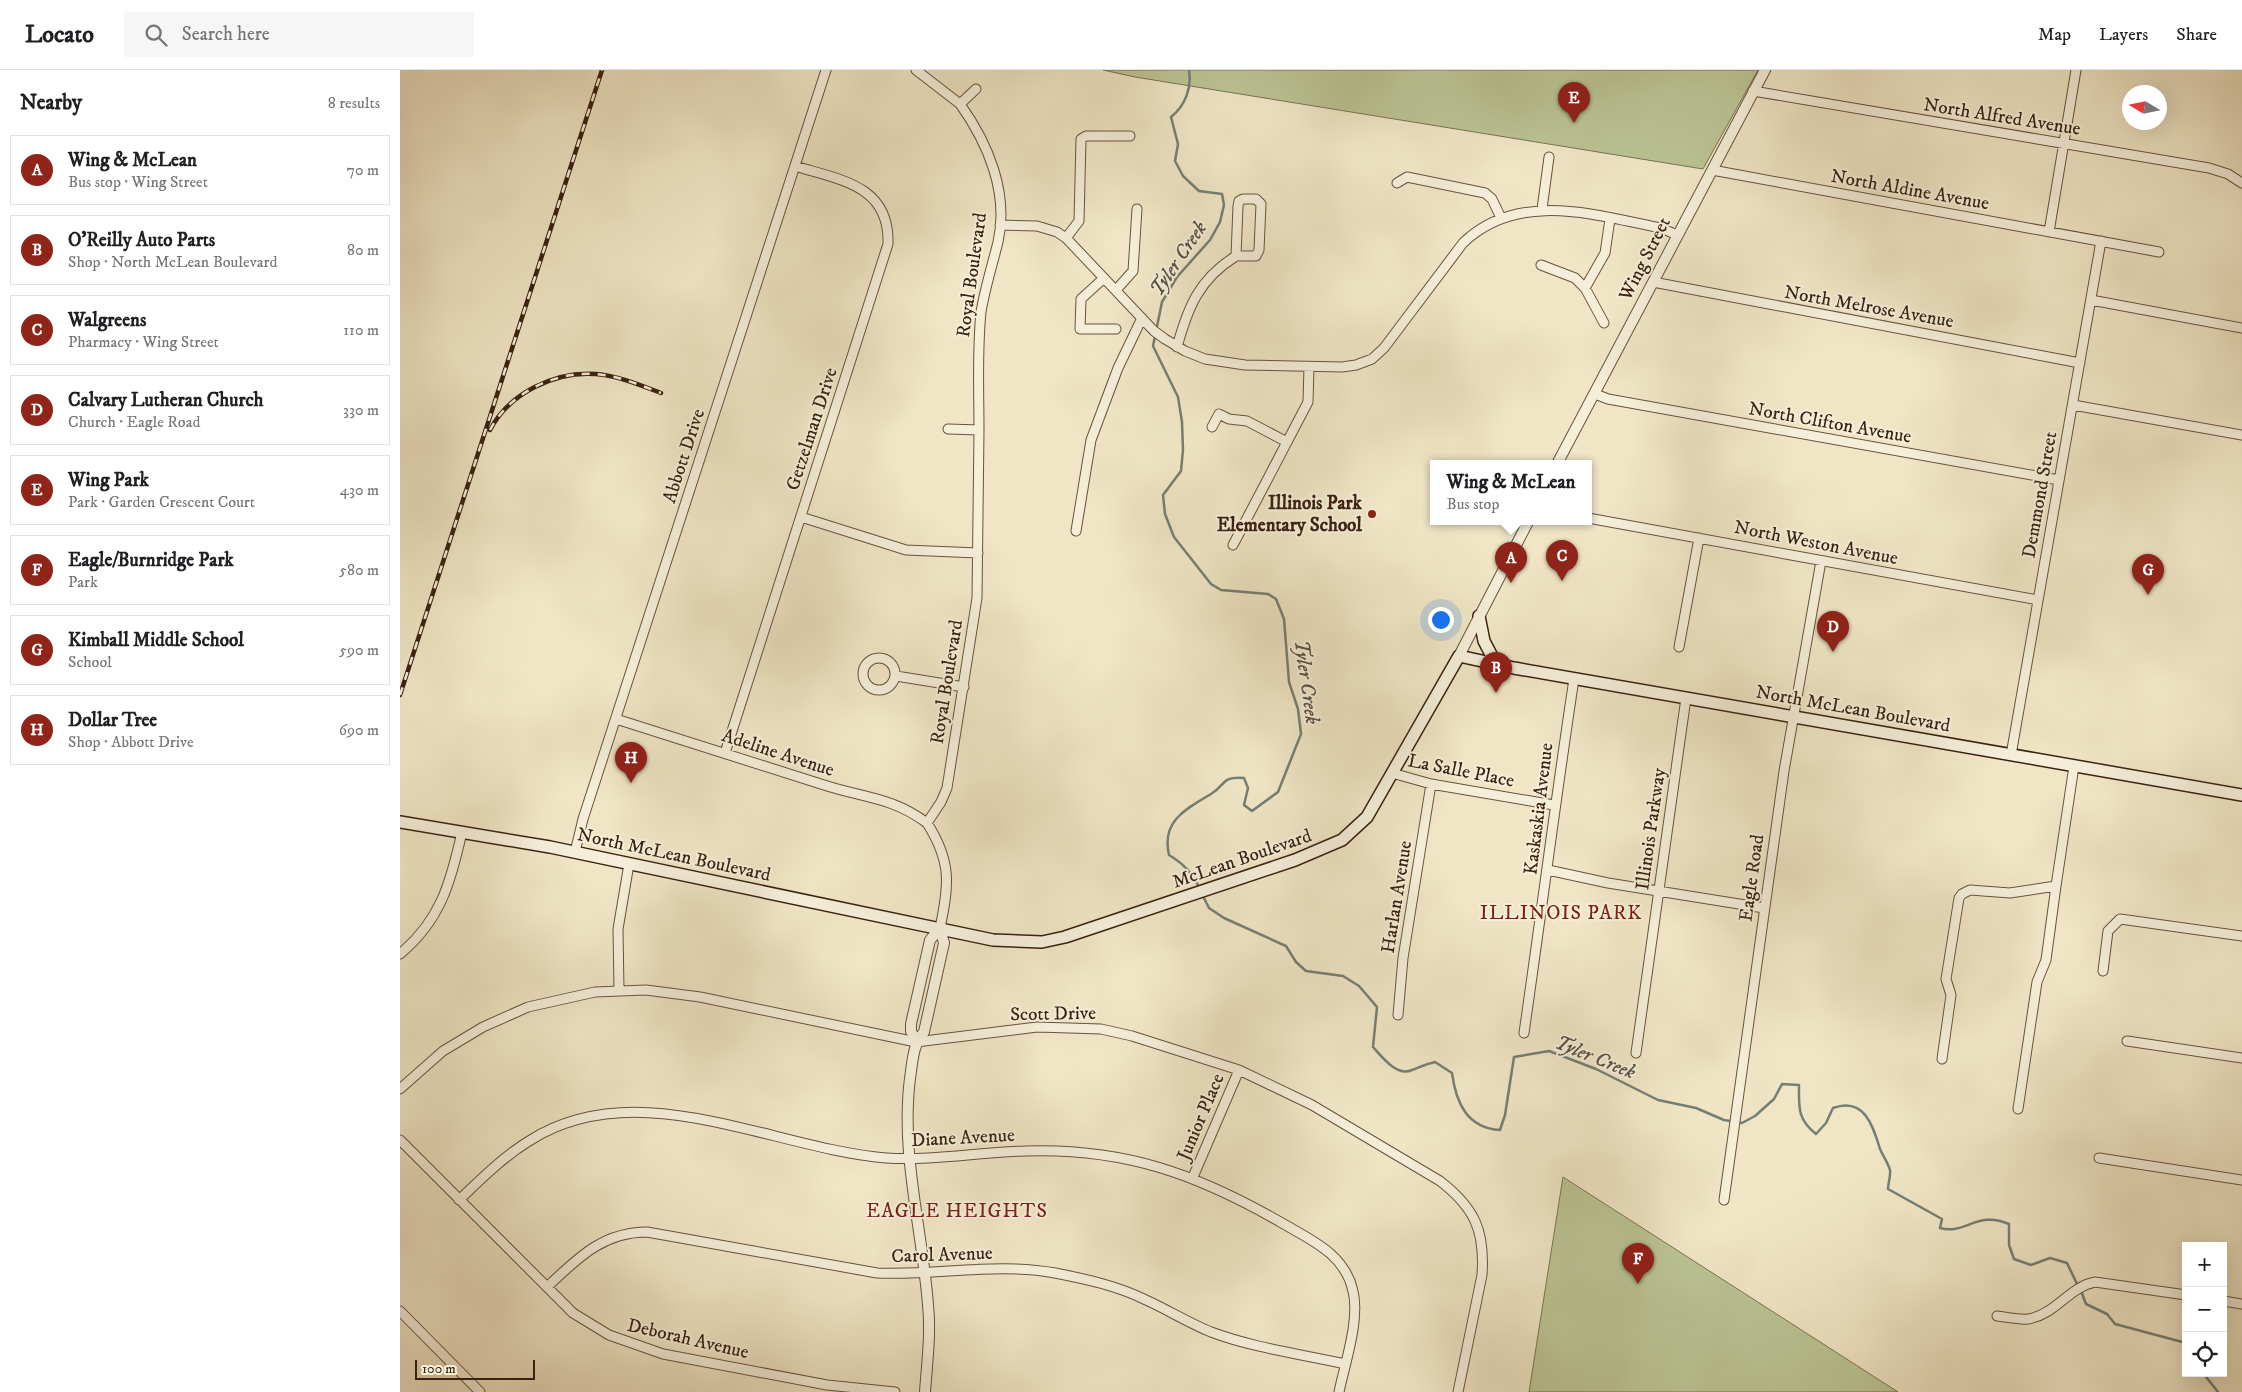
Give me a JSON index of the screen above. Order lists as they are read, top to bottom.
{
  "streets": {
    "main road": ["North McLean Boulevard", "McLean Boulevard"],
    "street": [
      "North Alfred Avenue",
      "North Aldine Avenue",
      "Wing Street",
      "Royal Boulevard",
      "North Melrose Avenue",
      "North Clifton Avenue",
      "Getzelman Drive",
      "Abbott Drive",
      "Demmond Street",
      "North Weston Avenue",
      "Adeline Avenue",
      "La Salle Place",
      "Kaskaskia Avenue",
      "Illinois Parkway",
      "Eagle Road",
      "Harlan Avenue",
      "Scott Drive",
      "Junior Place",
      "Diane Avenue",
      "Carol Avenue",
      "Deborah Avenue"
    ]
  },
  "crossings": [
    ["North Alfred Avenue", "Wing Street"],
    ["North Aldine Avenue", "Wing Street"],
    ["North Aldine Avenue", "Demmond Street"],
    ["Wing Street", "North Melrose Avenue"],
    ["Wing Street", "North Clifton Avenue"],
    ["Royal Boulevard", "Adeline Avenue"],
    ["North Melrose Avenue", "Demmond Street"],
    ["North Clifton Avenue", "Demmond Street"],
    ["Getzelman Drive", "Abbott Drive"],
    ["Getzelman Drive", "Adeline Avenue"],
    ["Abbott Drive", "North McLean Boulevard"],
    ["Abbott Drive", "Adeline Avenue"],
    ["Demmond Street", "North Weston Avenue"],
    ["Demmond Street", "North McLean Boulevard"],
    ["North Weston Avenue", "Eagle Road"],
    ["North McLean Boulevard", "Kaskaskia Avenue"],
    ["North McLean Boulevard", "Illinois Parkway"],
    ["North McLean Boulevard", "McLean Boulevard"],
    ["North McLean Boulevard", "Eagle Road"],
    ["La Salle Place", "Kaskaskia Avenue"],
    ["La Salle Place", "McLean Boulevard"],
    ["La Salle Place", "Harlan Avenue"],
    ["Scott Drive", "Junior Place"],
    ["Junior Place", "Diane Avenue"],
    ["Diane Avenue", "Carol Avenue"],
    ["Diane Avenue", "Deborah Avenue"],
    ["Carol Avenue", "Deborah Avenue"]
  ],
  "districts": ["ILLINOIS PARK", "EAGLE HEIGHTS"],
  "water": ["Tyler Creek"],
  "places": ["Illinois Park Elementary School"],
  "scale_bar": "100 m",
  "north": "left",
  "page": {
    "header": "Locato",
    "search": "Search here",
    "nav": ["Map", "Layers", "Share"],
    "heading": ["Nearby", "8 results"],
    "pins": [
      "E",
      "C",
      "A",
      "G",
      "D",
      "B",
      "H",
      "F"
    ],
    "list": [
      {
        "mark": "A",
        "name": "Wing & McLean",
        "note": "Bus stop · Wing Street",
        "value": "70 m"
      },
      {
        "mark": "B",
        "name": "O'Reilly Auto Parts",
        "note": "Shop · North McLean Boulevard",
        "value": "80 m"
      },
      {
        "mark": "C",
        "name": "Walgreens",
        "note": "Pharmacy · Wing Street",
        "value": "110 m"
      },
      {
        "mark": "D",
        "name": "Calvary Lutheran Church",
        "note": "Church · Eagle Road",
        "value": "330 m"
      },
      {
        "mark": "E",
        "name": "Wing Park",
        "note": "Park · Garden Crescent Court",
        "value": "430 m"
      },
      {
        "mark": "F",
        "name": "Eagle/Burnridge Park",
        "note": "Park",
        "value": "580 m"
      },
      {
        "mark": "G",
        "name": "Kimball Middle School",
        "note": "School",
        "value": "590 m"
      },
      {
        "mark": "H",
        "name": "Dollar Tree",
        "note": "Shop · Abbott Drive",
        "value": "690 m"
      }
    ],
    "popup": ["Wing & McLean", "Bus stop"],
    "map_buttons": ["+", "−"],
    "scale": "100 m"
  }
}
